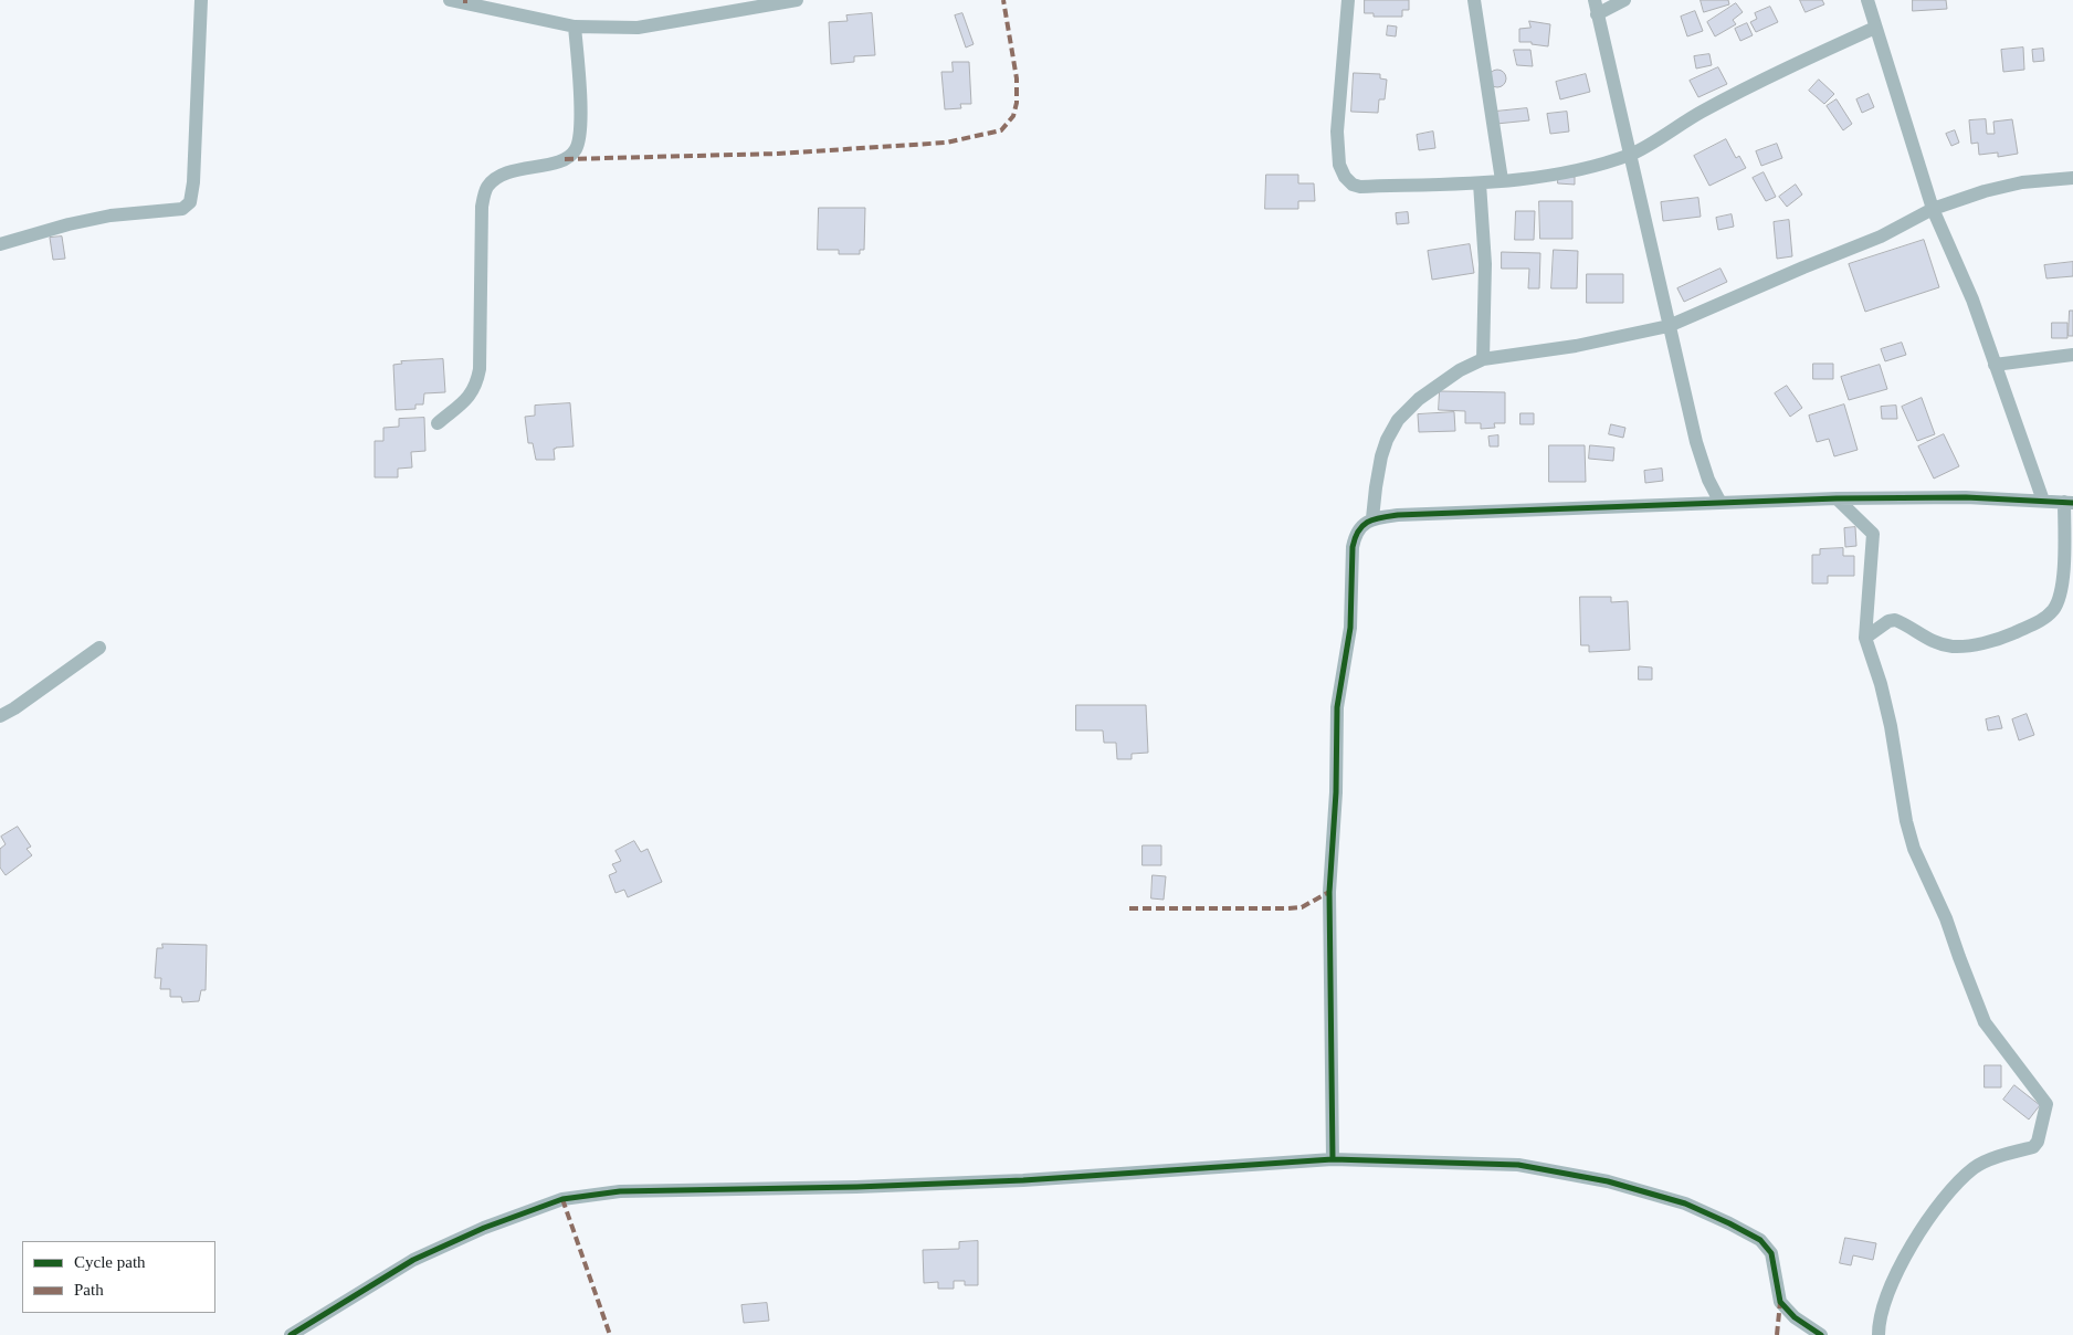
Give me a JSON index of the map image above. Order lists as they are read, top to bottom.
{
  "legend": ["Cycle path", "Path"]
}
